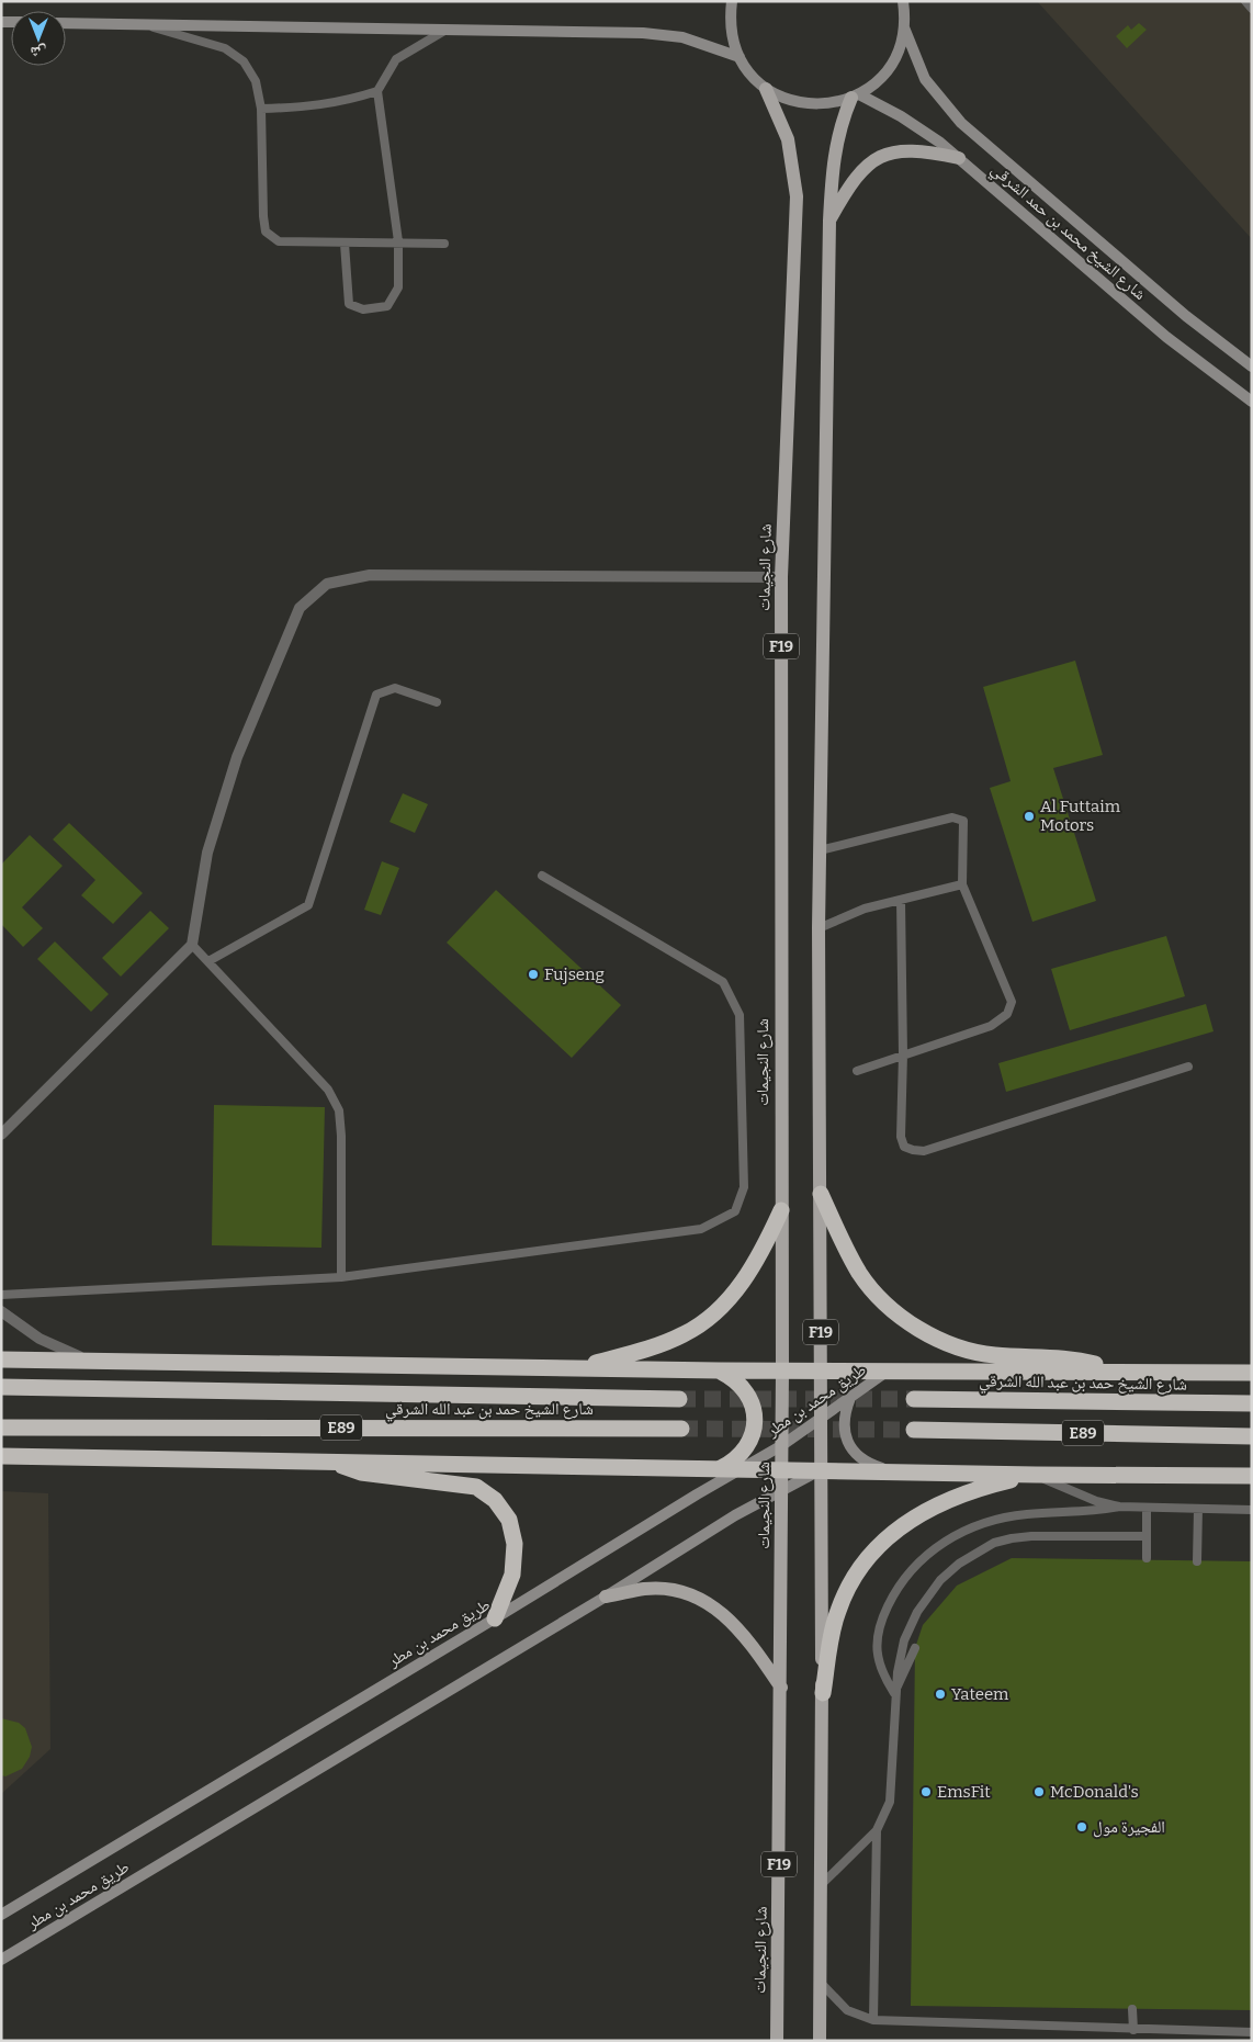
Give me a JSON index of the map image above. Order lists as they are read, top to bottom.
{
  "streets": {
    "highway": ["شارع الشيخ حمد بن عبد الله الشرقي", "E89"],
    "main road": ["شارع النجيمات", "F19"],
    "street": ["شارع الشيخ محمد بن حمد الشرقي", "طريق محمد بن مطر"]
  },
  "crossings": [
    ["شارع الشيخ محمد بن حمد الشرقي", "F19"],
    ["شارع النجيمات", "طريق محمد بن مطر"],
    ["F19", "طريق محمد بن مطر"]
  ],
  "places": [
    "Al Futtaim Motors",
    "Fujseng",
    "Yateem",
    "EmsFit",
    "McDonald's",
    "الفجيرة مول"
  ],
  "north": "bottom"
}
